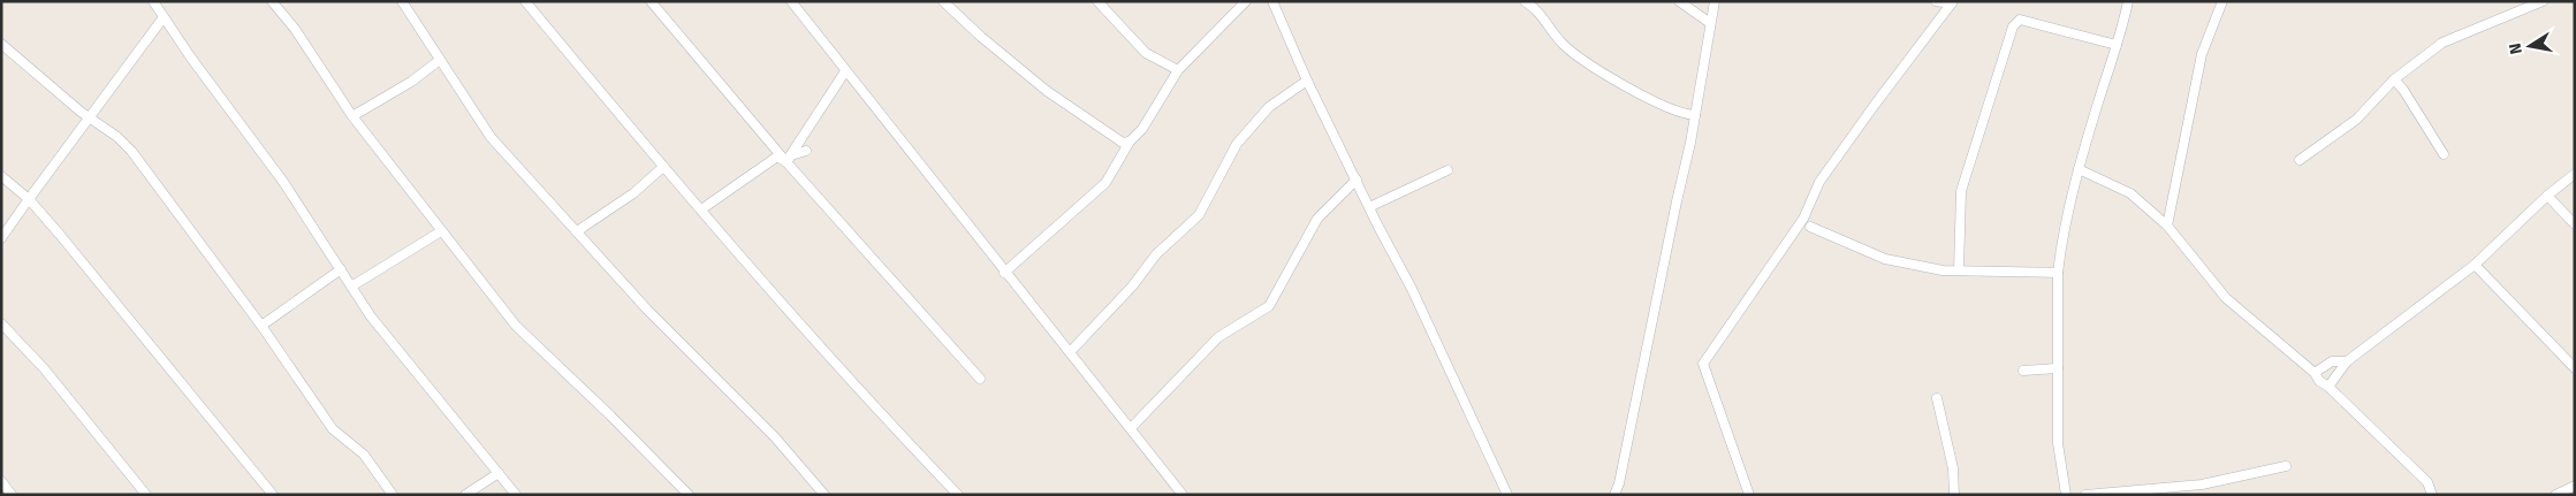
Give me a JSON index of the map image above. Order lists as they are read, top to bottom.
{
  "north": "left"
}
